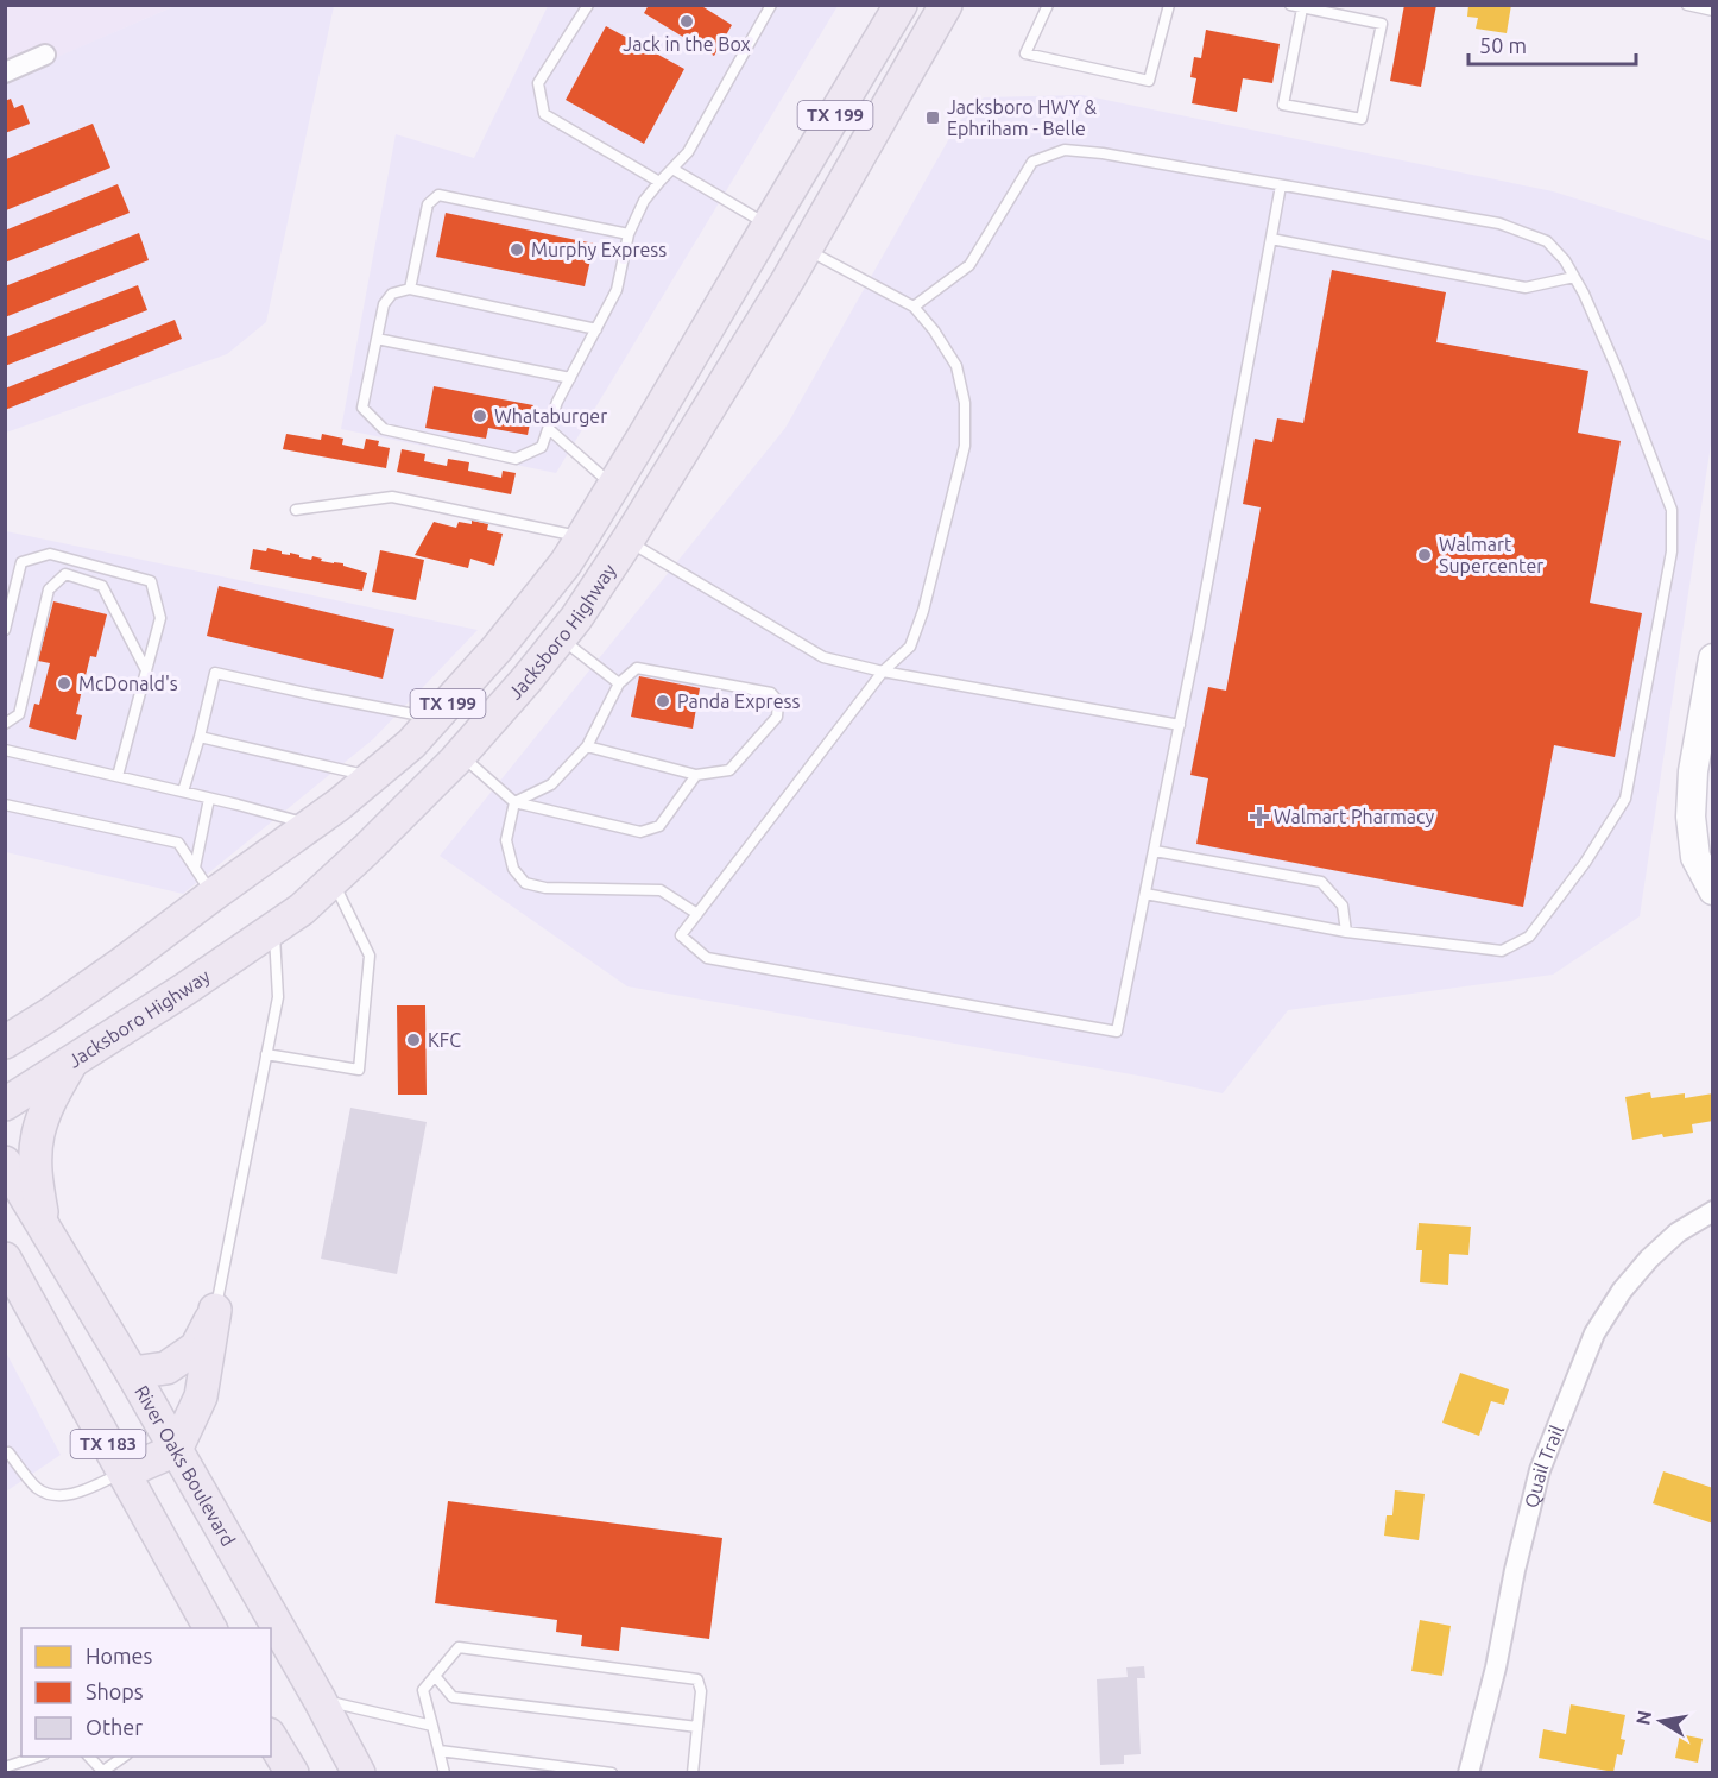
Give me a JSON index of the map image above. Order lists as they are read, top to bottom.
{
  "streets": {
    "main road": [
      "TX 199",
      "Jacksboro Highway",
      "TX 183",
      "River Oaks Boulevard"
    ],
    "street": ["Quail Trail"]
  },
  "places": {
    "other": [
      "Jack in the Box",
      "Murphy Express",
      "Whataburger",
      "Walmart Supercenter",
      "McDonald's",
      "Panda Express",
      "KFC"
    ],
    "transit": ["Jacksboro HWY & Ephriham - Belle"],
    "health": ["Walmart Pharmacy"]
  },
  "legend": ["Homes", "Shops", "Other"],
  "scale_bar": "50 m",
  "north": "left"
}
